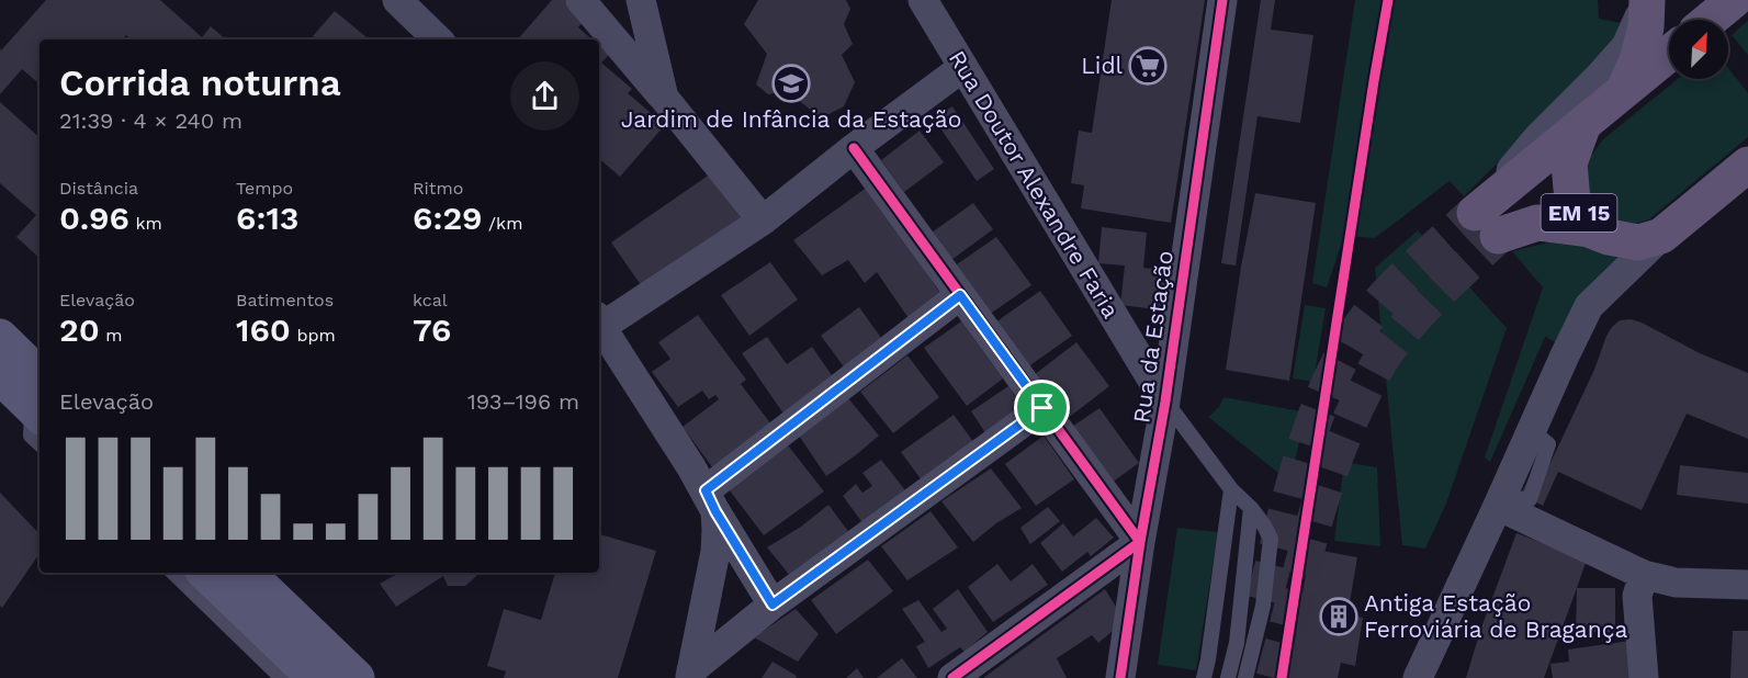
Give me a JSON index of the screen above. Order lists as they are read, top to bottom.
{
  "streets": {
    "main road": ["EM 15"],
    "street": ["Rua Doutor Alexandre Faria", "Rua da Estação"]
  },
  "crossings": [
    ["Rua Doutor Alexandre Faria", "Rua da Estação"]
  ],
  "places": {
    "supermarket": ["Lidl"],
    "school or university": ["Jardim de Infância da Estação"],
    "building": ["Antiga Estação Ferroviária de Bragança"]
  },
  "north": "top right",
  "page": {
    "heading": ["Corrida noturna", "21:39 · 4 × 240 m"],
    "stats": [
      ["Distância", "0.96 km"],
      ["Tempo", "6:13"],
      ["Ritmo", "6:29 /km"],
      ["Elevação", "20 m"],
      ["Batimentos", "160 bpm"],
      ["kcal", "76"]
    ],
    "chart": ["Elevação", "193–196 m"]
  }
}
